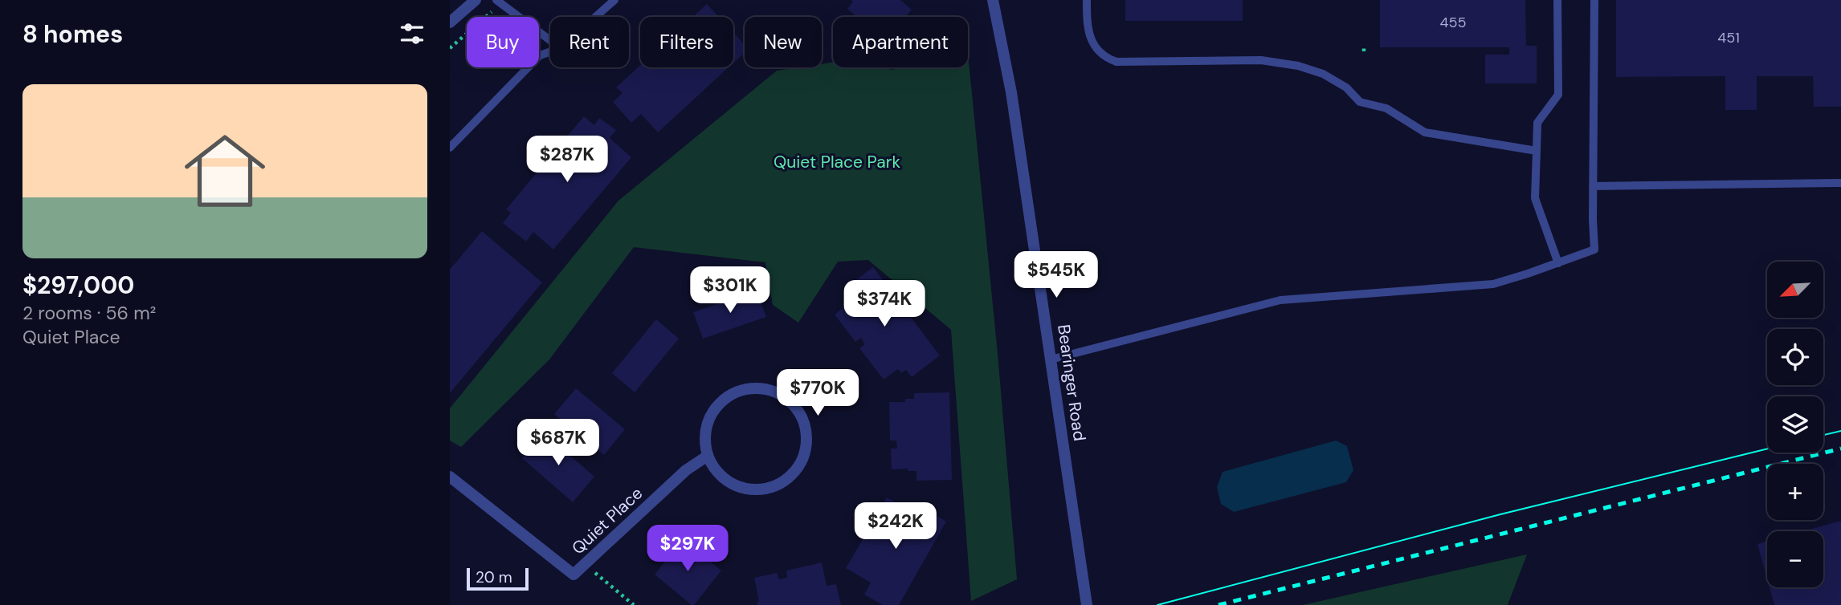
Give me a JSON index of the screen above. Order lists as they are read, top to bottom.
{
  "streets": {
    "street": ["Bearinger Road", "Quiet Place"]
  },
  "parks": ["Quiet Place Park"],
  "house_numbers": ["455", "451"],
  "scale_bar": "20 m",
  "north": "bottom left",
  "page": {
    "heading": "8 homes",
    "chip": [
      "Buy",
      "Rent",
      "Filters",
      "New",
      "Apartment"
    ],
    "list": [
      {
        "name": "$297,000",
        "note": "2 rooms · 56 m² · Quiet Place"
      }
    ],
    "price": [
      "$287K",
      "$545K",
      "$301K",
      "$374K",
      "$770K",
      "$687K",
      "$242K",
      "$297K"
    ],
    "map_buttons": ["+", "−"],
    "scale": "20 m"
  }
}
